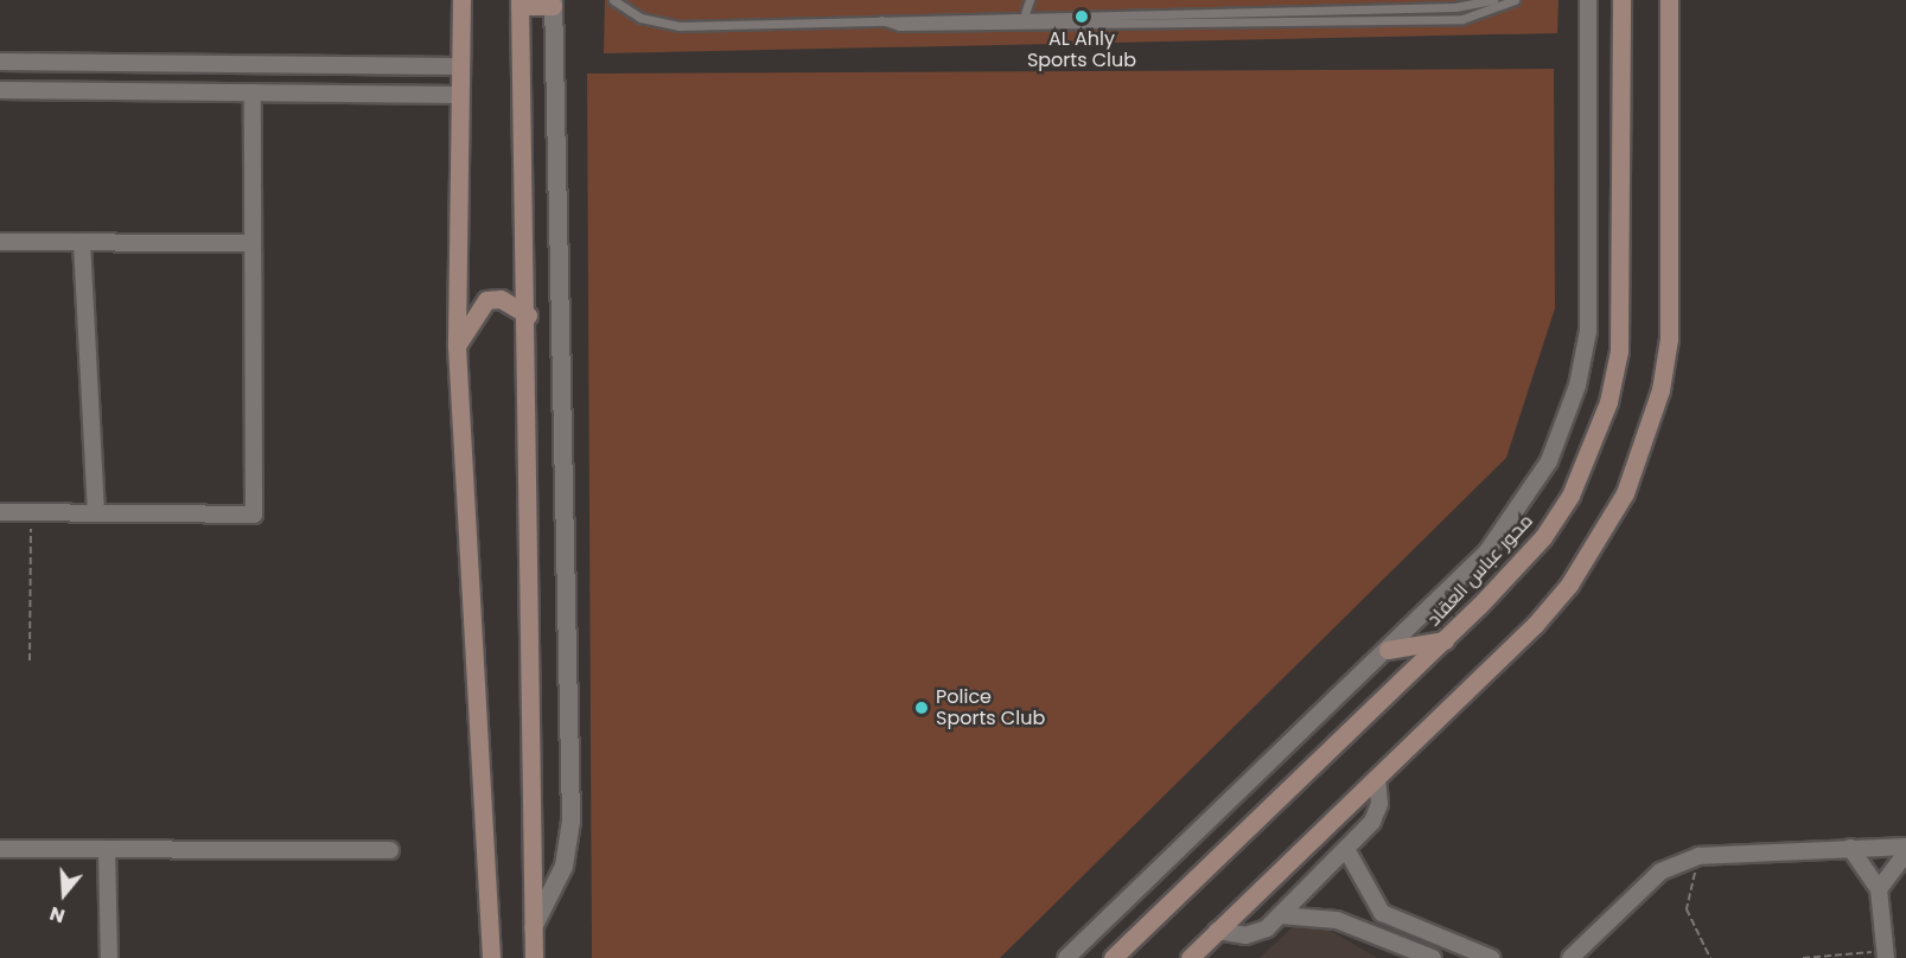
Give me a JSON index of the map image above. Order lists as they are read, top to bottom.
{
  "streets": {
    "main road": ["محور عباس العقاد"]
  },
  "places": ["AL Ahly Sports Club", "Police Sports Club"],
  "north": "bottom"
}
